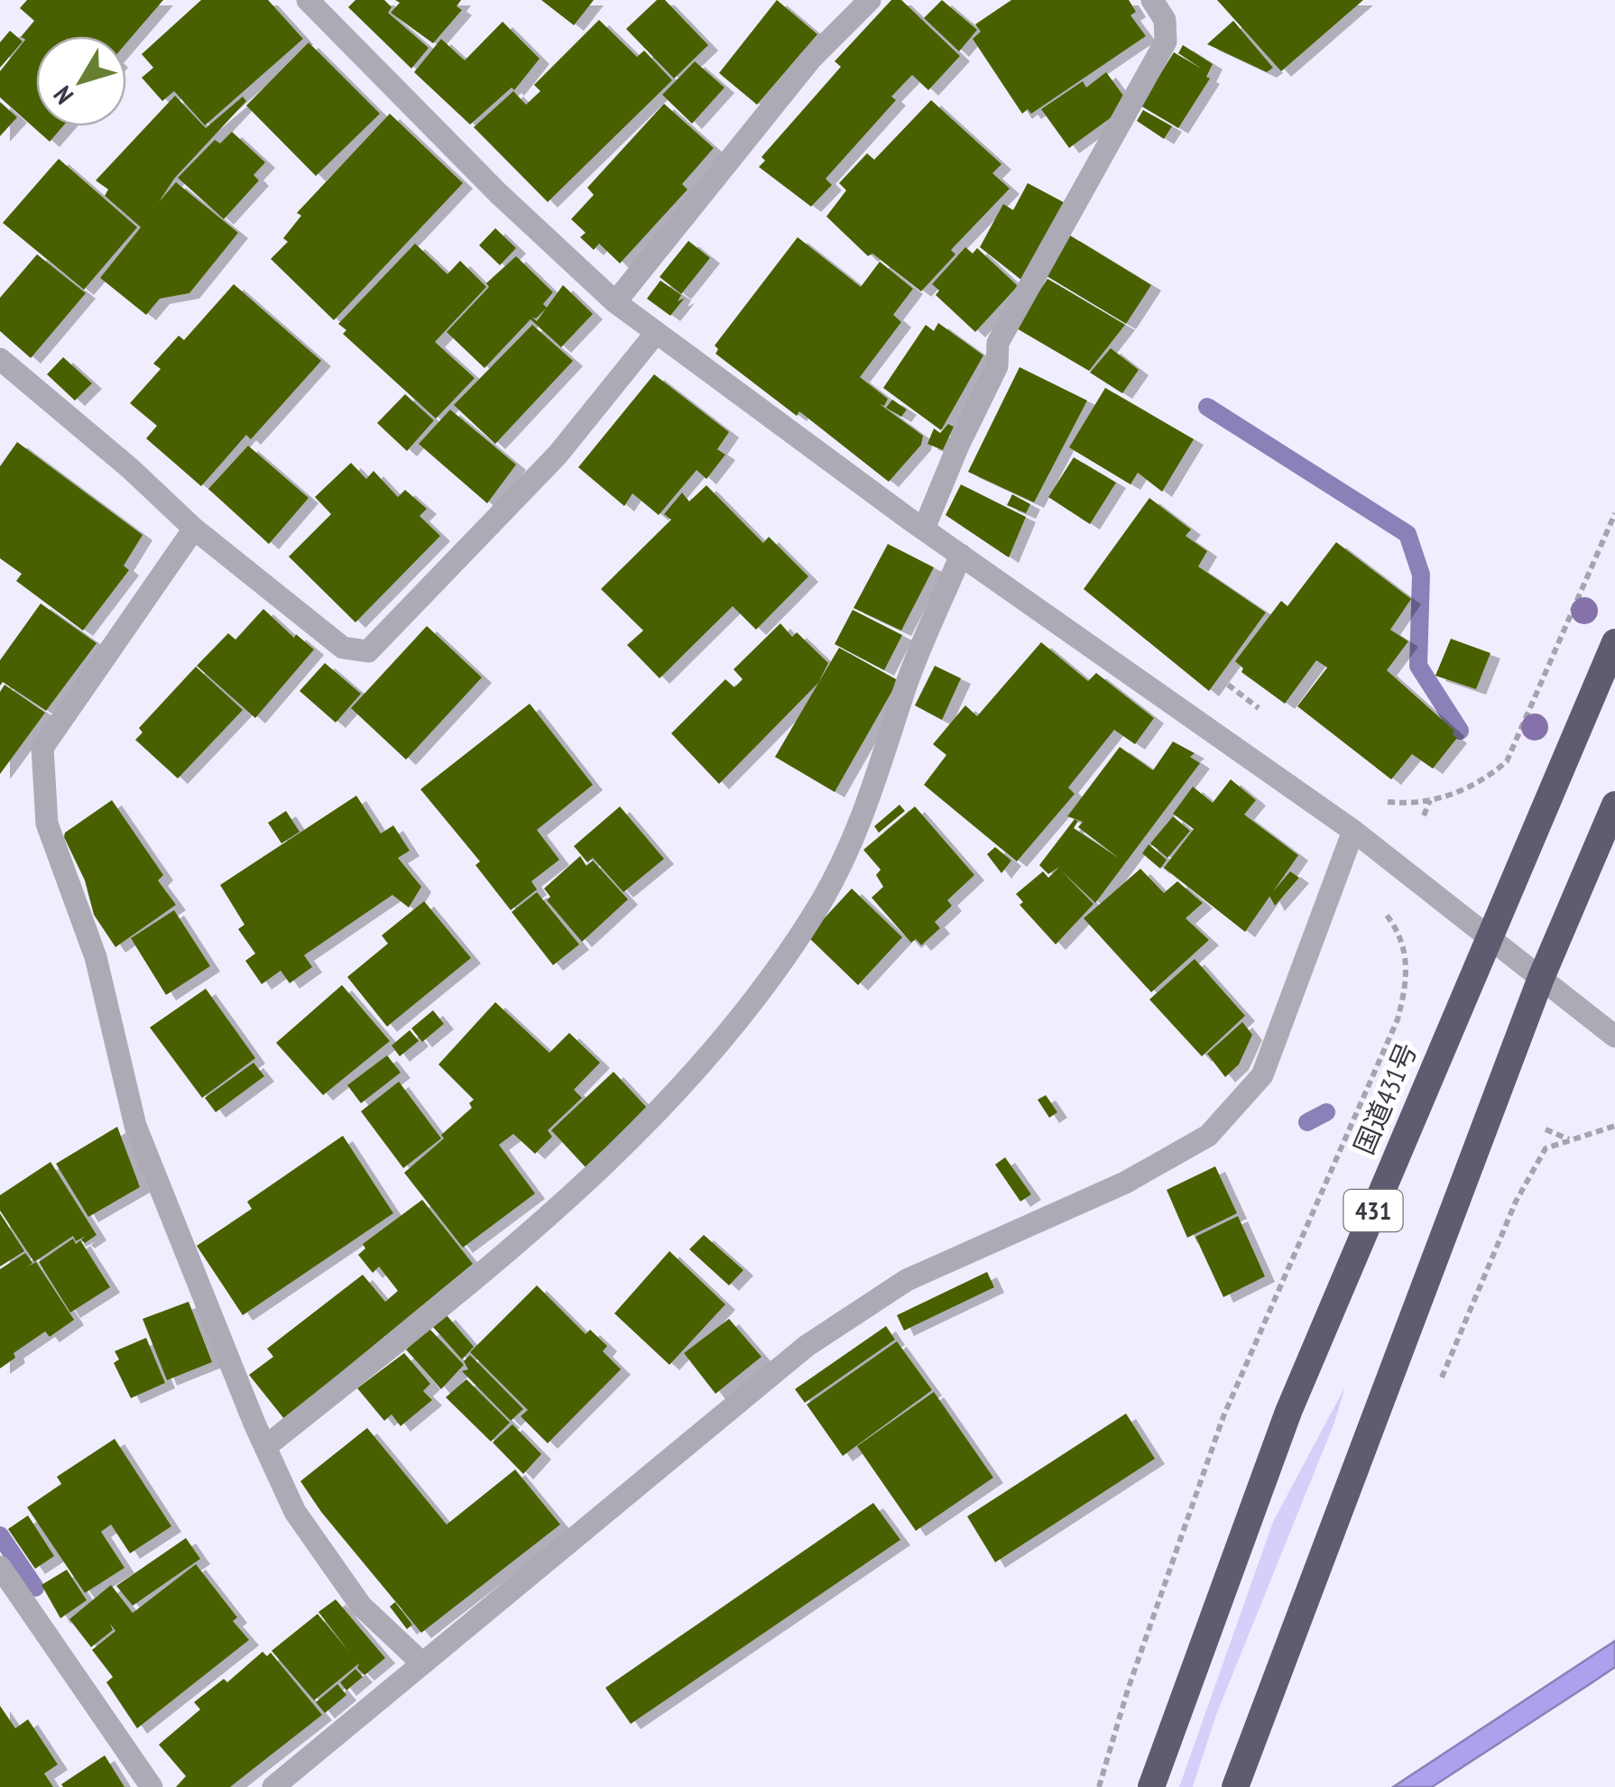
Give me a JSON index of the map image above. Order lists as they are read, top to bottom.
{
  "streets": {
    "highway": ["国道431号", "431"]
  },
  "north": "bottom left"
}
